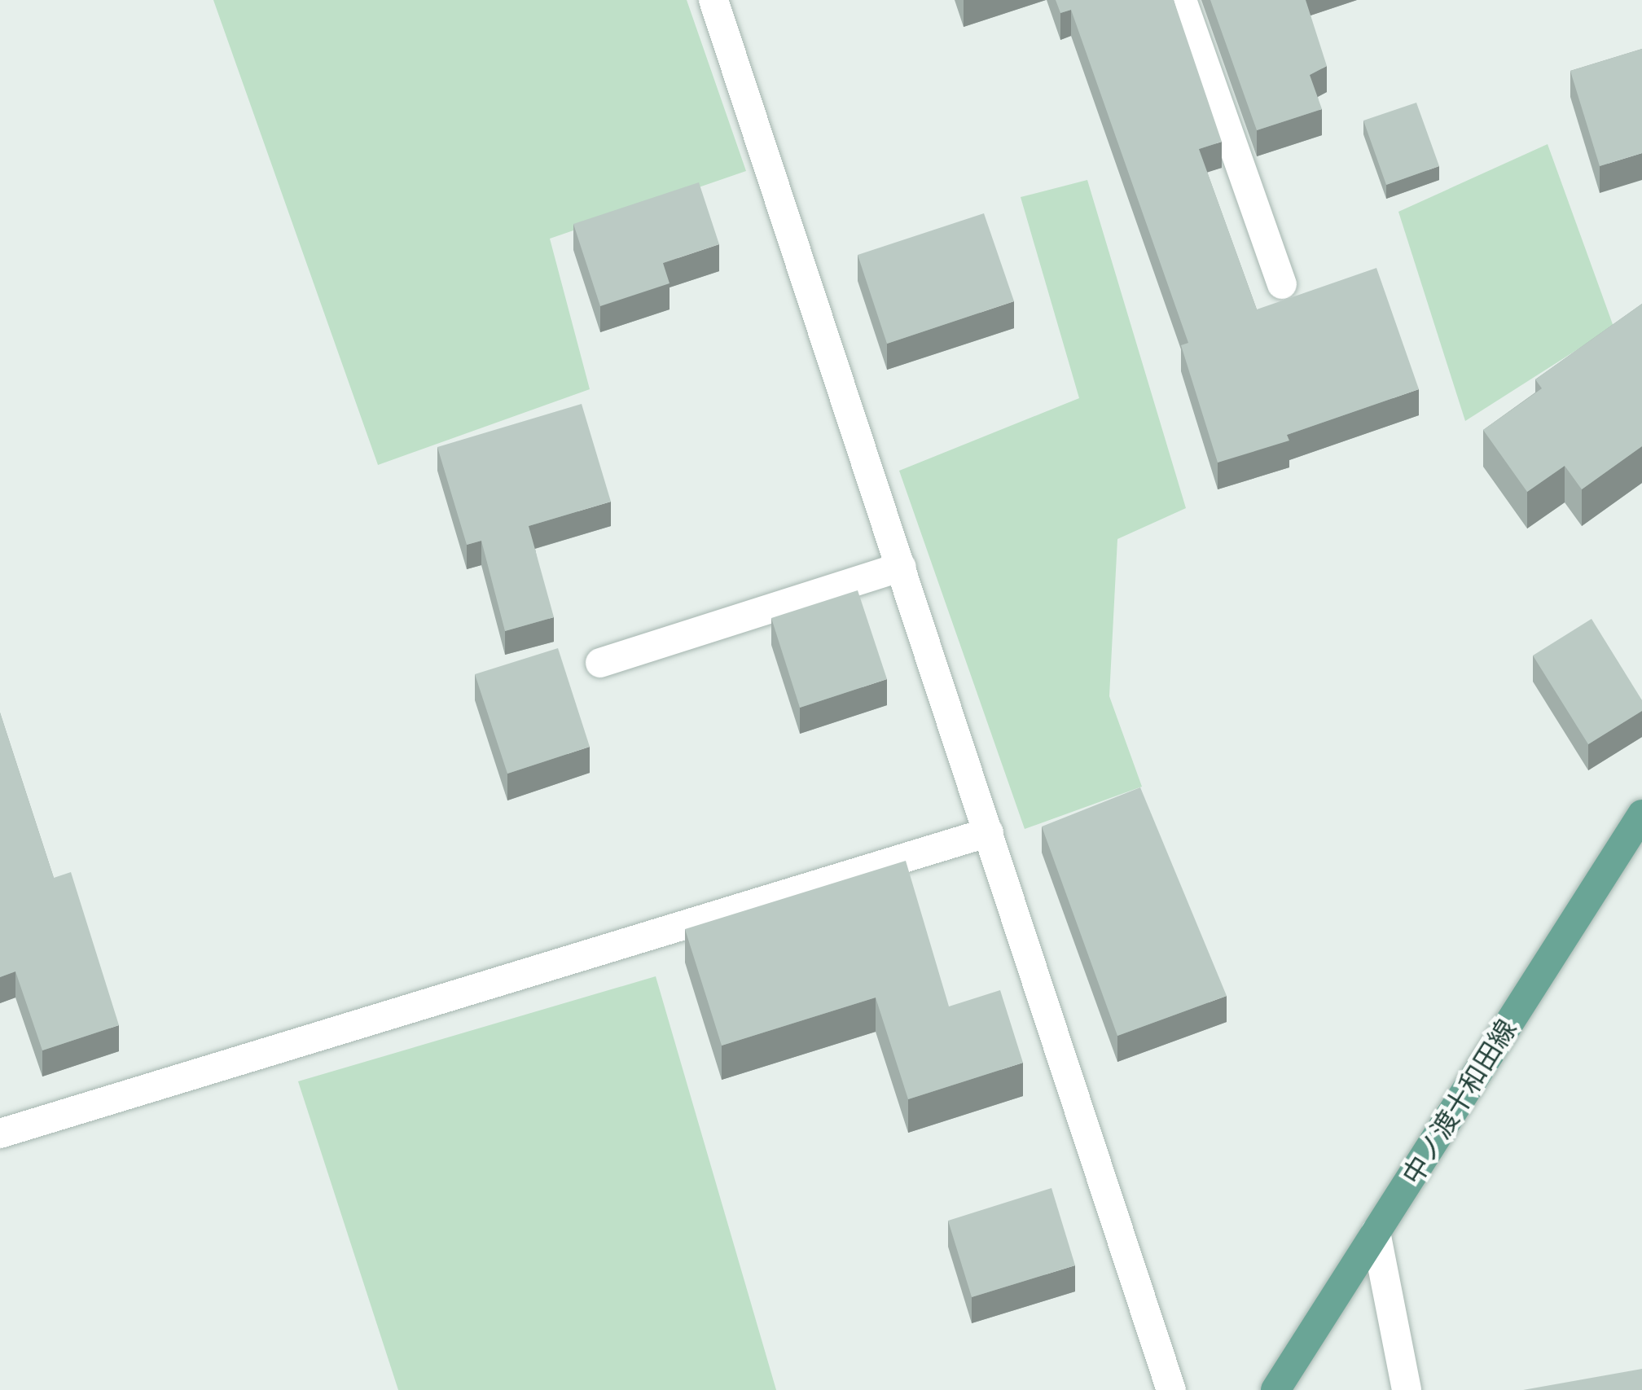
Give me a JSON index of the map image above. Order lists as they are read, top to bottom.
{
  "streets": {
    "main road": ["中ノ渡十和田線"]
  }
}
